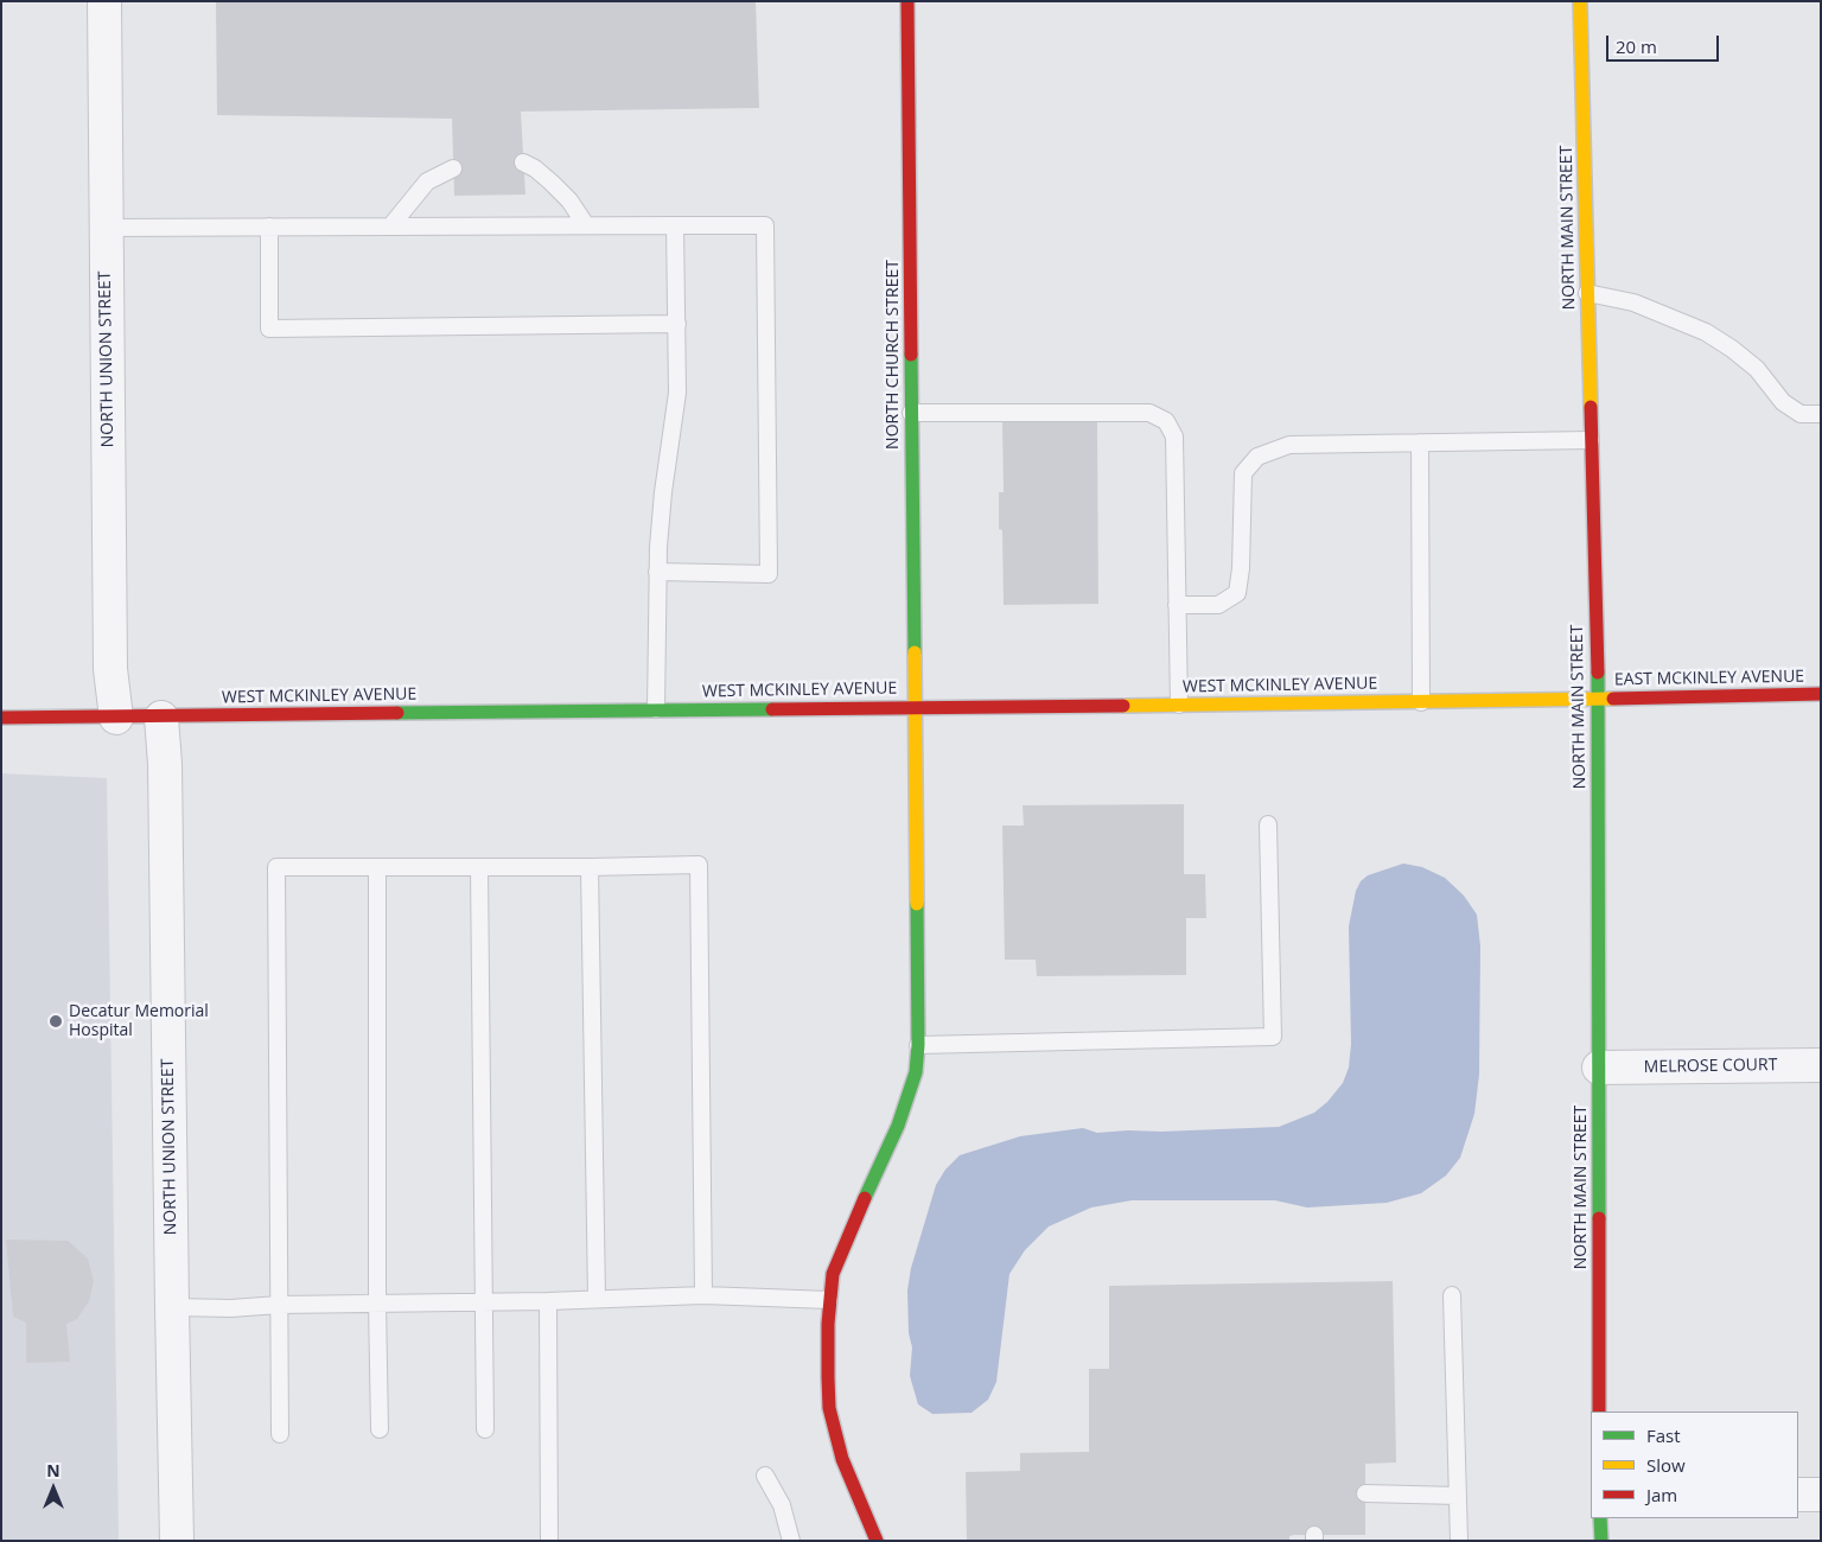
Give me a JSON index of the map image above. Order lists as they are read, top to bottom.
{
  "streets": {
    "street": [
      "NORTH MAIN STREET",
      "NORTH CHURCH STREET",
      "NORTH UNION STREET",
      "EAST MCKINLEY AVENUE",
      "WEST MCKINLEY AVENUE",
      "MELROSE COURT"
    ]
  },
  "crossings": [
    ["NORTH MAIN STREET", "EAST MCKINLEY AVENUE"],
    ["NORTH MAIN STREET", "WEST MCKINLEY AVENUE"],
    ["NORTH MAIN STREET", "MELROSE COURT"],
    ["NORTH CHURCH STREET", "WEST MCKINLEY AVENUE"],
    ["NORTH UNION STREET", "WEST MCKINLEY AVENUE"],
    ["EAST MCKINLEY AVENUE", "WEST MCKINLEY AVENUE"]
  ],
  "places": ["Decatur Memorial Hospital"],
  "legend": ["Fast", "Slow", "Jam"],
  "scale_bar": "20 m",
  "north": "top"
}
